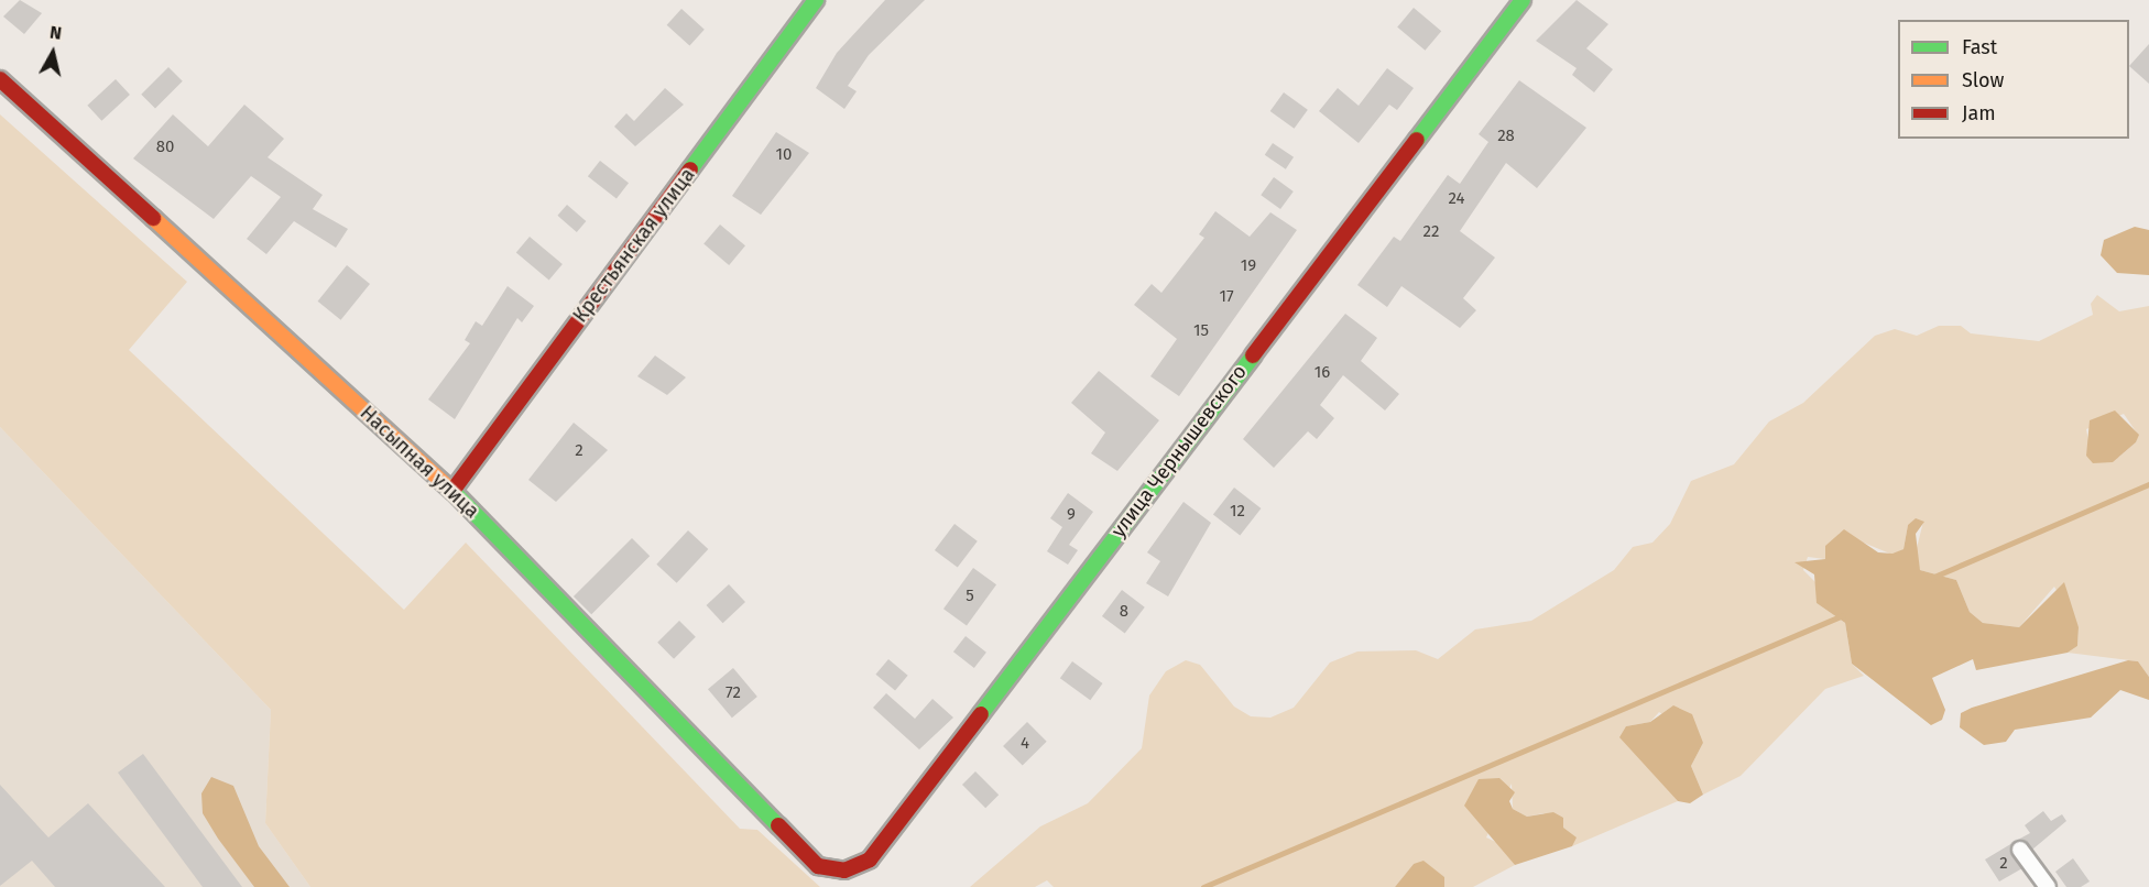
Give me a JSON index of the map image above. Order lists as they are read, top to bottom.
{
  "streets": {
    "street": ["Крестьянская улица", "улица Чернышевского", "Насыпная улица"]
  },
  "crossings": [
    ["Крестьянская улица", "Насыпная улица"],
    ["улица Чернышевского", "Насыпная улица"]
  ],
  "house_numbers": [
    "28",
    "80",
    "10",
    "24",
    "22",
    "19",
    "17",
    "15",
    "16",
    "2",
    "12",
    "9",
    "5",
    "8",
    "72",
    "4",
    "2"
  ],
  "legend": ["Fast", "Slow", "Jam"],
  "north": "top"
}
